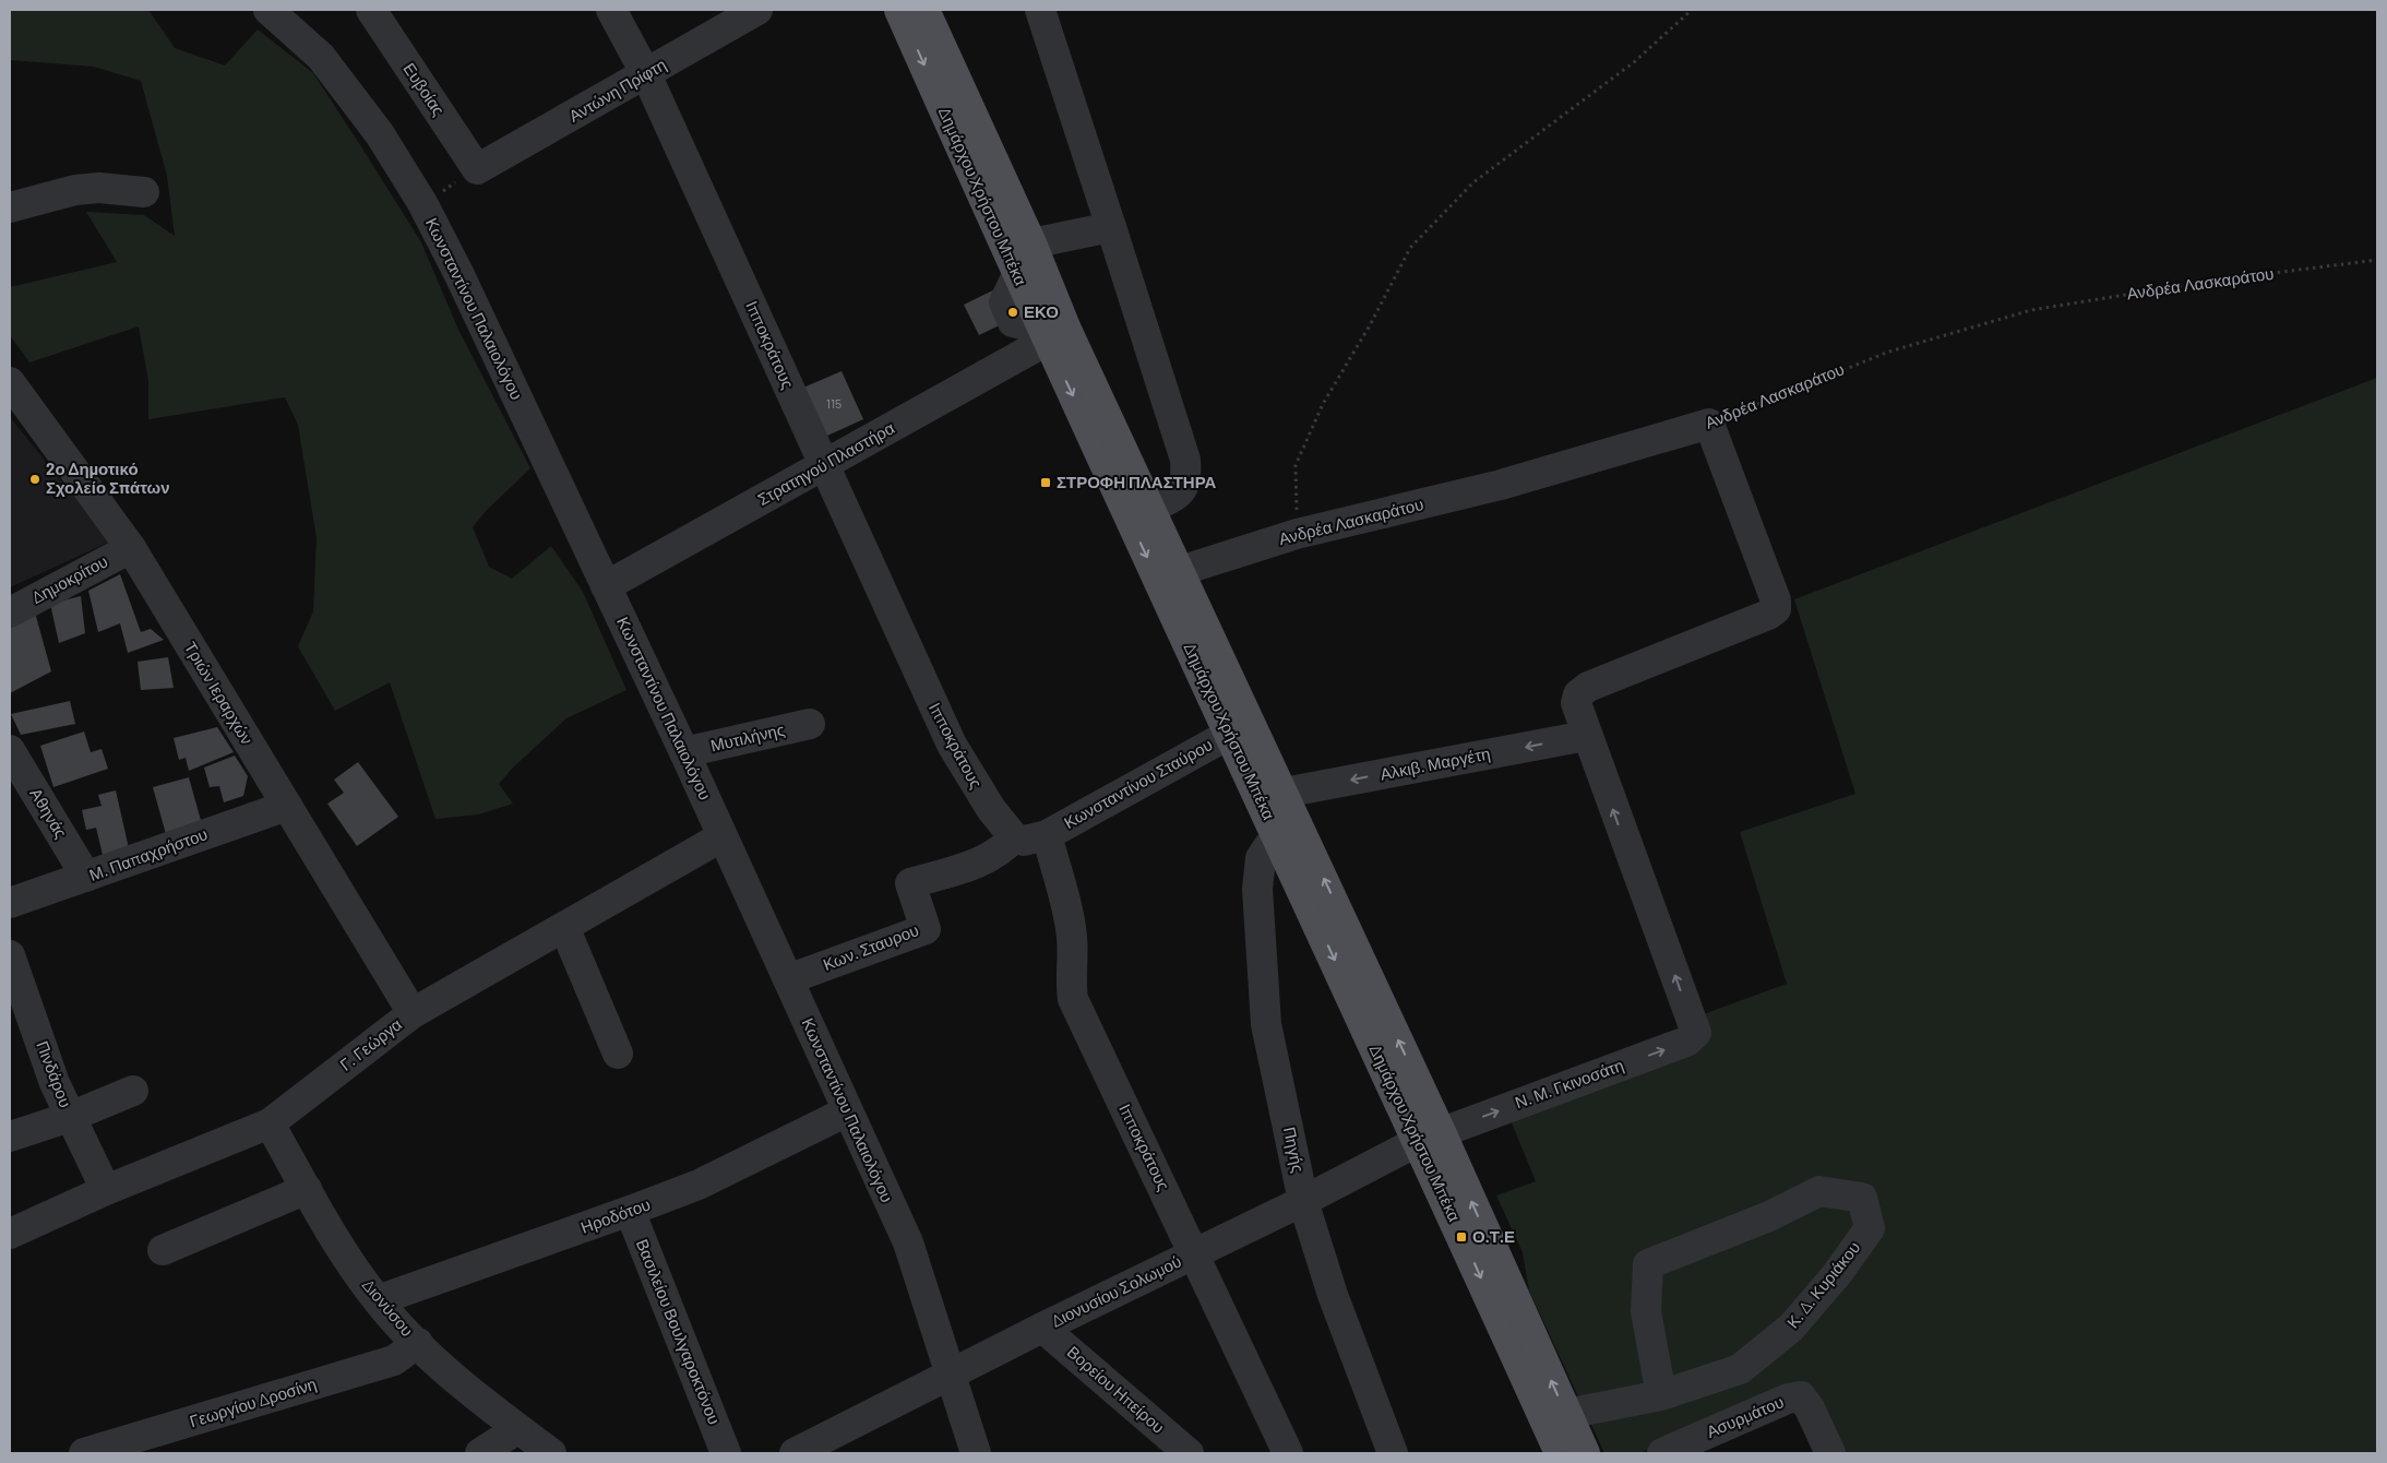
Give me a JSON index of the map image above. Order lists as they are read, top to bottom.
{
  "streets": {
    "main road": ["Δημάρχου Χρήστου Μπέκα"],
    "street": [
      "Ευβοίας",
      "Αντώνη Πρίφτη",
      "Ανδρέα Λασκαράτου",
      "Κωνσταντίνου Παλαιολόγου",
      "Ιπποκράτους",
      "Στρατηγού Πλαστήρα",
      "Δημοκρίτου",
      "Τριών Ιεραρχών",
      "Μυτιλήνης",
      "Αλκιβ. Μαργέτη",
      "Κωνσταντίνου Σταύρου",
      "Αθηνάς",
      "Μ. Παπαχρήστου",
      "Κων. Σταυρου",
      "Γ. Γεώργα",
      "Πινδάρου",
      "Ν. Μ. Γκινοσάτη",
      "Πηγής",
      "Ηροδότου",
      "Κ. Δ. Κυριάκου",
      "Διονυσίου Σολωμού",
      "Διονύσου",
      "Βασιλείου Βουλγαροκτόνου",
      "Βορείου Ηπείρου",
      "Γεωργίου Δροσίνη",
      "Ασυρμάτου"
    ]
  },
  "crossings": [
    ["Ευβοίας", "Αντώνη Πρίφτη"],
    ["Αντώνη Πρίφτη", "Ιπποκράτους"],
    ["Δημάρχου Χρήστου Μπέκα", "Ανδρέα Λασκαράτου"],
    ["Δημάρχου Χρήστου Μπέκα", "Στρατηγού Πλαστήρα"],
    ["Δημάρχου Χρήστου Μπέκα", "Αλκιβ. Μαργέτη"],
    ["Δημάρχου Χρήστου Μπέκα", "Κωνσταντίνου Σταύρου"],
    ["Δημάρχου Χρήστου Μπέκα", "Ν. Μ. Γκινοσάτη"],
    ["Δημάρχου Χρήστου Μπέκα", "Πηγής"],
    ["Δημάρχου Χρήστου Μπέκα", "Κ. Δ. Κυριάκου"],
    ["Δημάρχου Χρήστου Μπέκα", "Διονυσίου Σολωμού"],
    ["Κωνσταντίνου Παλαιολόγου", "Στρατηγού Πλαστήρα"],
    ["Κωνσταντίνου Παλαιολόγου", "Μυτιλήνης"],
    ["Κωνσταντίνου Παλαιολόγου", "Κων. Σταυρου"],
    ["Κωνσταντίνου Παλαιολόγου", "Γ. Γεώργα"],
    ["Κωνσταντίνου Παλαιολόγου", "Ηροδότου"],
    ["Κωνσταντίνου Παλαιολόγου", "Διονυσίου Σολωμού"],
    ["Ιπποκράτους", "Στρατηγού Πλαστήρα"],
    ["Ιπποκράτους", "Κωνσταντίνου Σταύρου"],
    ["Ιπποκράτους", "Κων. Σταυρου"],
    ["Ιπποκράτους", "Διονυσίου Σολωμού"],
    ["Δημοκρίτου", "Τριών Ιεραρχών"],
    ["Τριών Ιεραρχών", "Μ. Παπαχρήστου"],
    ["Τριών Ιεραρχών", "Γ. Γεώργα"],
    ["Αλκιβ. Μαργέτη", "Ν. Μ. Γκινοσάτη"],
    ["Αθηνάς", "Μ. Παπαχρήστου"],
    ["Γ. Γεώργα", "Πινδάρου"],
    ["Γ. Γεώργα", "Διονύσου"],
    ["Ν. Μ. Γκινοσάτη", "Διονυσίου Σολωμού"],
    ["Πηγής", "Διονυσίου Σολωμού"],
    ["Ηροδότου", "Διονύσου"],
    ["Ηροδότου", "Βασιλείου Βουλγαροκτόνου"],
    ["Διονυσίου Σολωμού", "Βορείου Ηπείρου"],
    ["Διονύσου", "Γεωργίου Δροσίνη"]
  ],
  "one_way": ["Αλκιβ. Μαργέτη"],
  "places": {
    "other": ["ΕΚΟ", "2ο Δημοτικό Σχολείο Σπάτων"],
    "transit": ["ΣΤΡΟΦΗ ΠΛΑΣΤΗΡΑ", "Ο.Τ.Ε"]
  },
  "house_numbers": ["115"]
}
